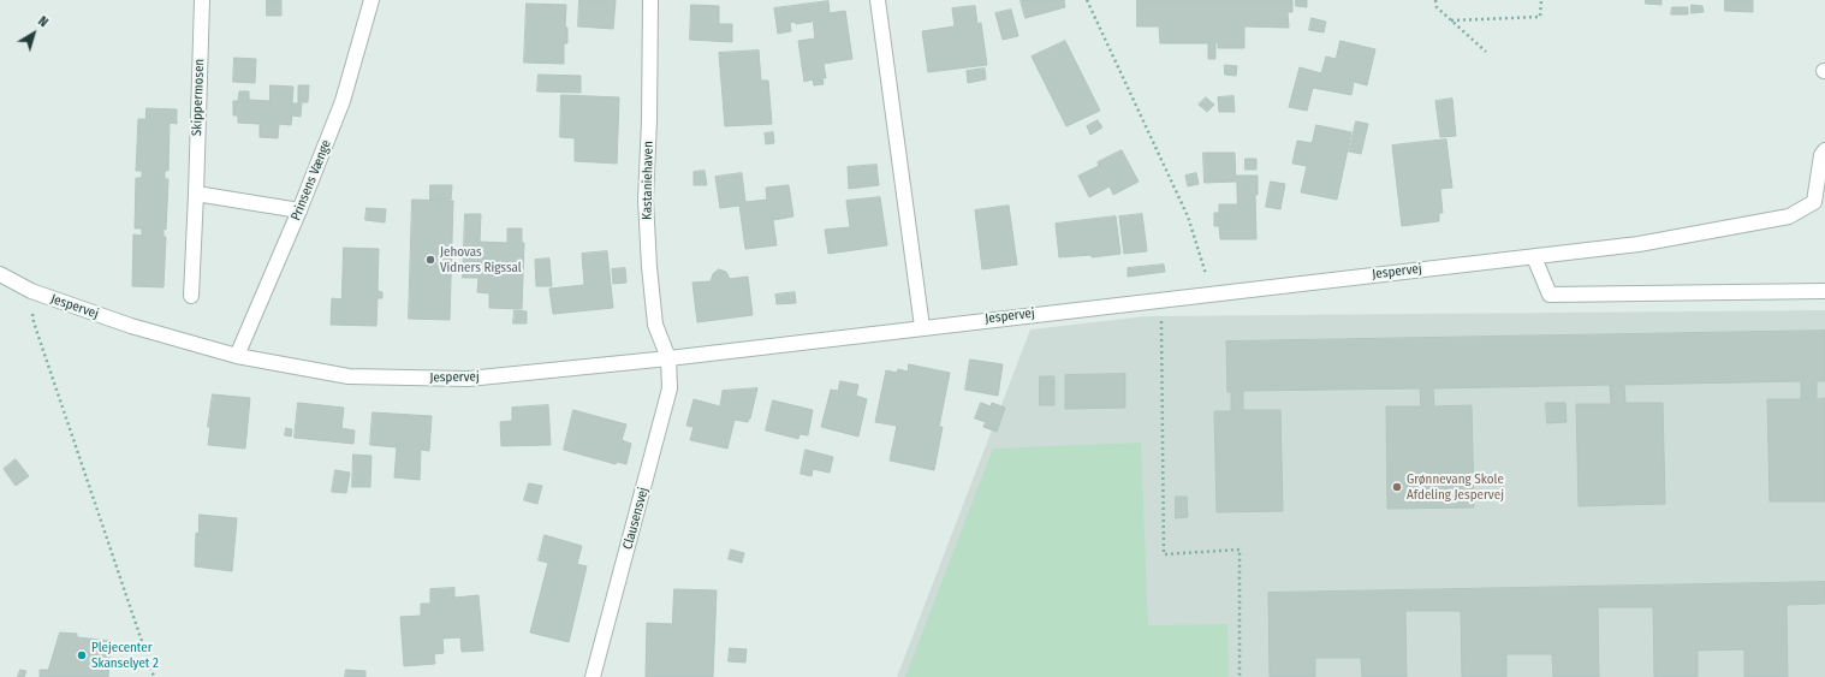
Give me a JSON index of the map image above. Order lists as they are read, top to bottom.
{
  "streets": {
    "street": [
      "Skippermosen",
      "Prinsens Vænge",
      "Kastaniehaven",
      "Jespervej",
      "Clausensvej"
    ]
  },
  "crossings": [
    ["Prinsens Vænge", "Jespervej"],
    ["Kastaniehaven", "Jespervej"],
    ["Kastaniehaven", "Clausensvej"],
    ["Jespervej", "Clausensvej"]
  ],
  "places": ["Jehovas Vidners Rigssal", "Grønnevang Skole Afdeling Jespervej", "Plejecenter Skanselyet 2"],
  "north": "top right"
}
